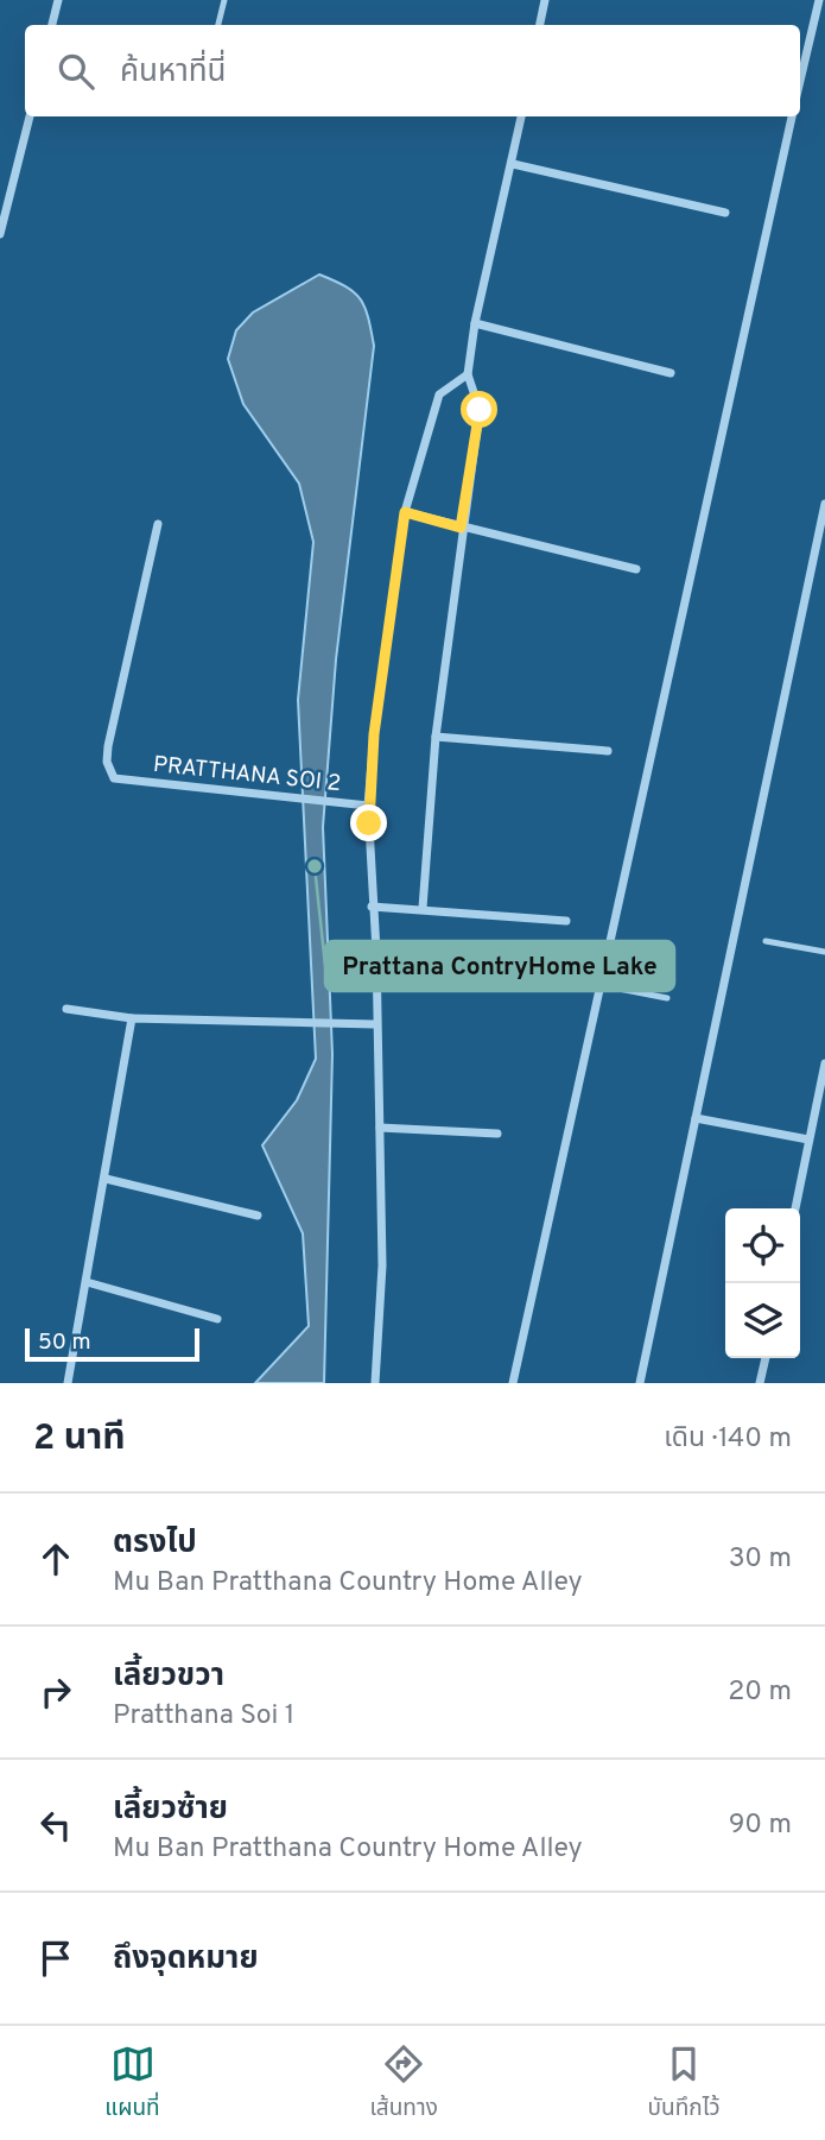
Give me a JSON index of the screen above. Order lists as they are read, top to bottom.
{
  "streets": {
    "street": ["PRATTHANA SOI 2"]
  },
  "places": ["Prattana ContryHome Lake"],
  "scale_bar": "50 m",
  "page": {
    "search": "ค้นหาที่นี่",
    "scale": "50 m",
    "heading": ["2 นาที", "เดิน · 140 m"],
    "list": [
      ["ตรงไป", "Mu Ban Pratthana Country Home Alley", "30 m"],
      ["เลี้ยวขวา", "Pratthana Soi 1", "20 m"],
      ["เลี้ยวซ้าย", "Mu Ban Pratthana Country Home Alley", "90 m"],
      "ถึงจุดหมาย"
    ],
    "nav": ["แผนที่", "เส้นทาง", "บันทึกไว้"]
  }
}
